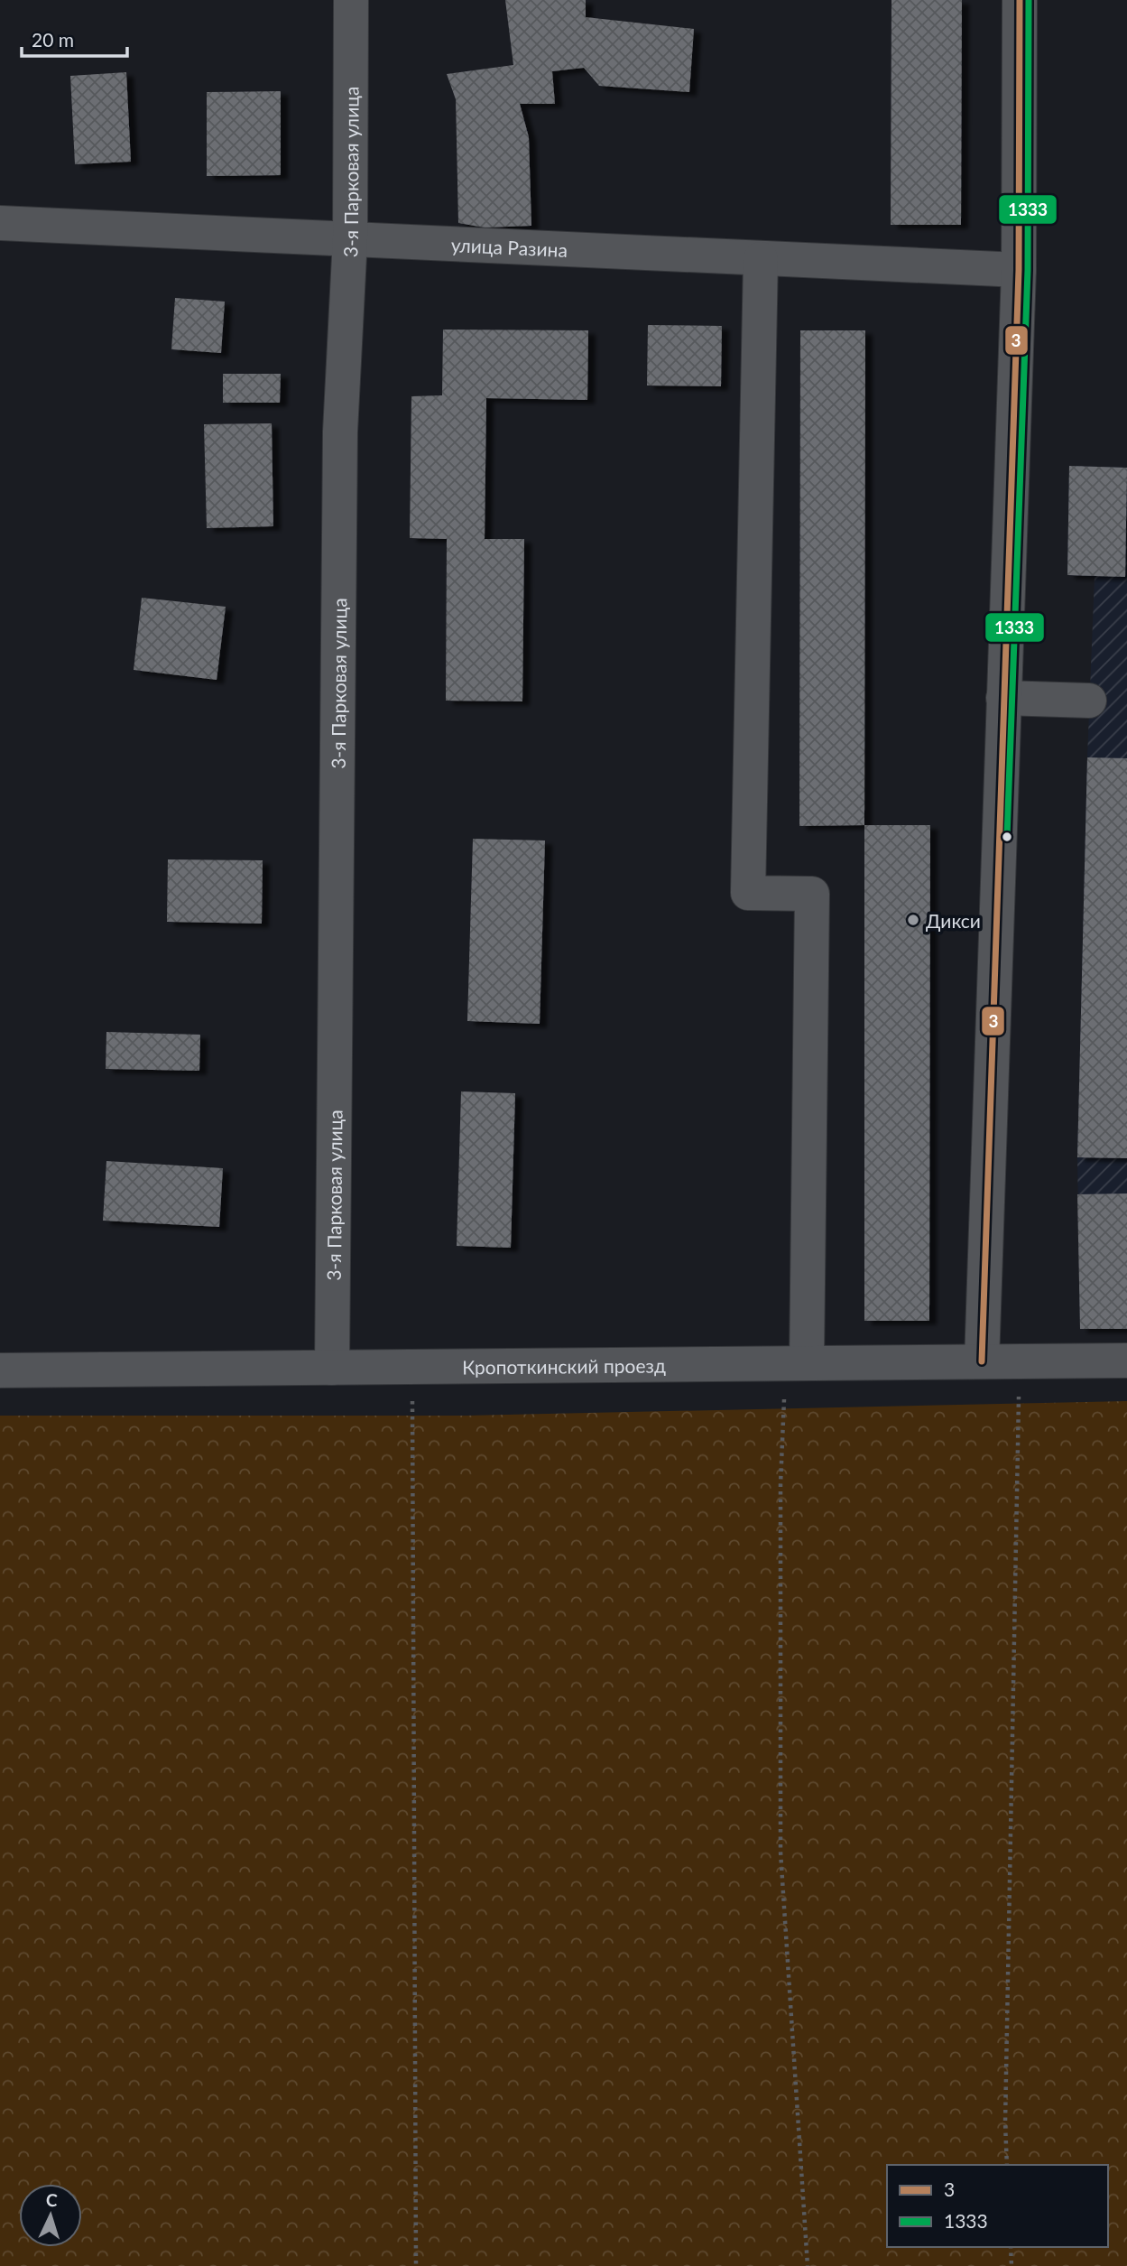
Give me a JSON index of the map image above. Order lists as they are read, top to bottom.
{
  "streets": {
    "street": ["3-я Парковая улица", "улица Разина", "Кропоткинский проезд"]
  },
  "crossings": [
    ["3-я Парковая улица", "улица Разина"],
    ["3-я Парковая улица", "Кропоткинский проезд"]
  ],
  "places": ["Дикси"],
  "lines": ["transit line 3", "transit line 1333"],
  "legend": ["3", "1333"],
  "scale_bar": "20 m",
  "north": "top"
}
